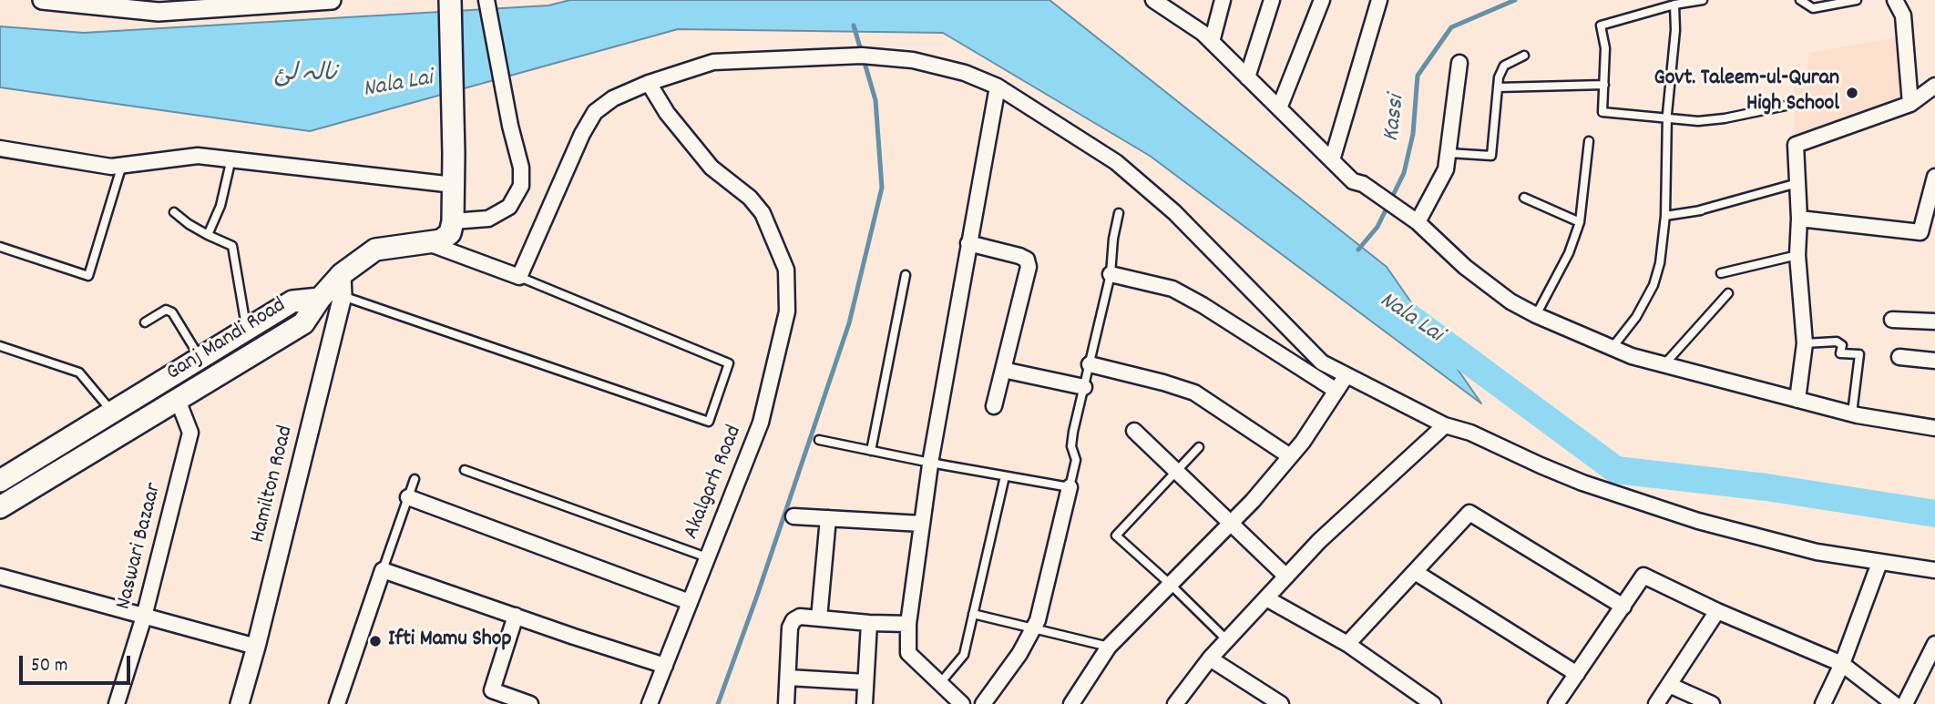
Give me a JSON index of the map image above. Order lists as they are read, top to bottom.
{
  "streets": {
    "main road": ["Ganj Mandi Road"],
    "street": ["Akalgarh Road", "Hamilton Road", "Naswari Bazaar"]
  },
  "crossings": [
    ["Ganj Mandi Road", "Naswari Bazaar"]
  ],
  "water": ["نالہ لئ", "Nala Lai", "Kassi"],
  "places": ["Govt. Taleem-ul-Quran High School", "Ifti Mamu Shop"],
  "scale_bar": "50 m"
}
